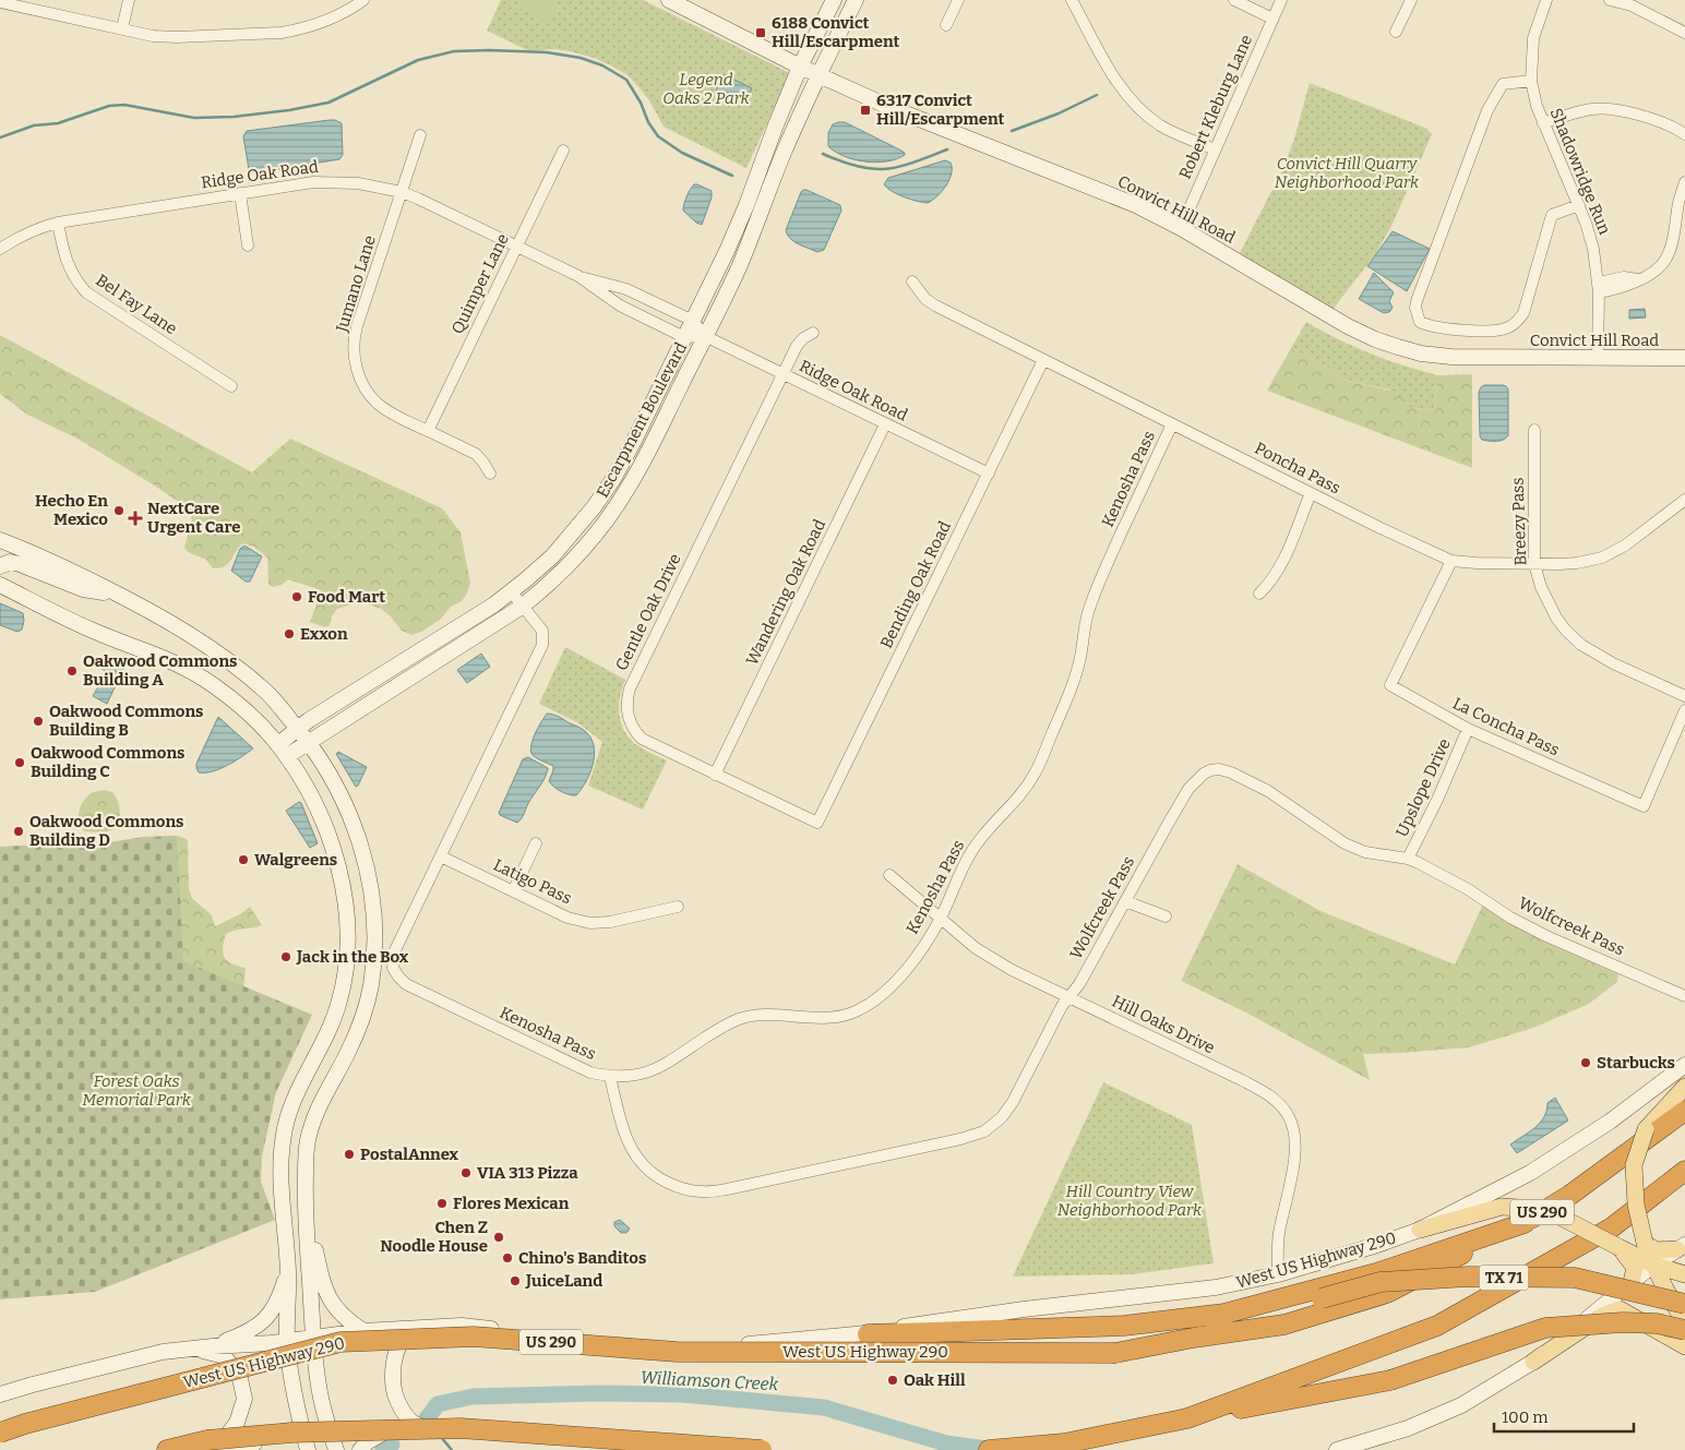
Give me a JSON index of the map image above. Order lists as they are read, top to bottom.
{
  "streets": {
    "highway": ["US 290", "West US Highway 290", "TX 71"],
    "main road": ["Convict Hill Road", "Escarpment Boulevard"],
    "street": [
      "Robert Kleburg Lane",
      "Shadowridge Run",
      "Ridge Oak Road",
      "Jumano Lane",
      "Quimper Lane",
      "Bel Fay Lane",
      "Poncha Pass",
      "Kenosha Pass",
      "Breezy Pass",
      "Bending Oak Road",
      "Wandering Oak Road",
      "Gentle Oak Drive",
      "La Concha Pass",
      "Upslope Drive",
      "Latigo Pass",
      "Wolfcreek Pass",
      "Hill Oaks Drive"
    ]
  },
  "crossings": [
    ["Robert Kleburg Lane", "Convict Hill Road"],
    ["Shadowridge Run", "Convict Hill Road"],
    ["Ridge Oak Road", "Jumano Lane"],
    ["Ridge Oak Road", "Quimper Lane"],
    ["Ridge Oak Road", "Bel Fay Lane"],
    ["Ridge Oak Road", "Escarpment Boulevard"],
    ["Ridge Oak Road", "Bending Oak Road"],
    ["Ridge Oak Road", "Wandering Oak Road"],
    ["Ridge Oak Road", "Gentle Oak Drive"],
    ["Convict Hill Road", "Escarpment Boulevard"],
    ["Jumano Lane", "Quimper Lane"],
    ["Escarpment Boulevard", "Kenosha Pass"],
    ["Poncha Pass", "Kenosha Pass"],
    ["Poncha Pass", "Breezy Pass"],
    ["Poncha Pass", "Bending Oak Road"],
    ["Poncha Pass", "La Concha Pass"],
    ["Kenosha Pass", "Latigo Pass"],
    ["Kenosha Pass", "Wolfcreek Pass"],
    ["Kenosha Pass", "Hill Oaks Drive"],
    ["Bending Oak Road", "Gentle Oak Drive"],
    ["Wandering Oak Road", "Gentle Oak Drive"],
    ["La Concha Pass", "Upslope Drive"],
    ["Upslope Drive", "Wolfcreek Pass"],
    ["Wolfcreek Pass", "Hill Oaks Drive"],
    ["Hill Oaks Drive", "West US Highway 290"],
    ["West US Highway 290", "TX 71"]
  ],
  "water": ["Williamson Creek"],
  "parks": [
    "Legend Oaks 2 Park",
    "Convict Hill Quarry Neighborhood Park",
    "Forest Oaks Memorial Park",
    "Hill Country View Neighborhood Park"
  ],
  "places": {
    "transit": ["6188 Convict Hill/Escarpment", "6317 Convict Hill/Escarpment"],
    "other": [
      "Hecho En Mexico",
      "Food Mart",
      "Exxon",
      "Oakwood Commons Building A",
      "Oakwood Commons Building B",
      "Oakwood Commons Building C",
      "Oakwood Commons Building D",
      "Walgreens",
      "Jack in the Box",
      "Starbucks",
      "PostalAnnex",
      "VIA 313 Pizza",
      "Flores Mexican",
      "Chen Z Noodle House",
      "Chino's Banditos",
      "JuiceLand",
      "Oak Hill"
    ],
    "health": ["NextCare Urgent Care"]
  },
  "scale_bar": "100 m"
}
